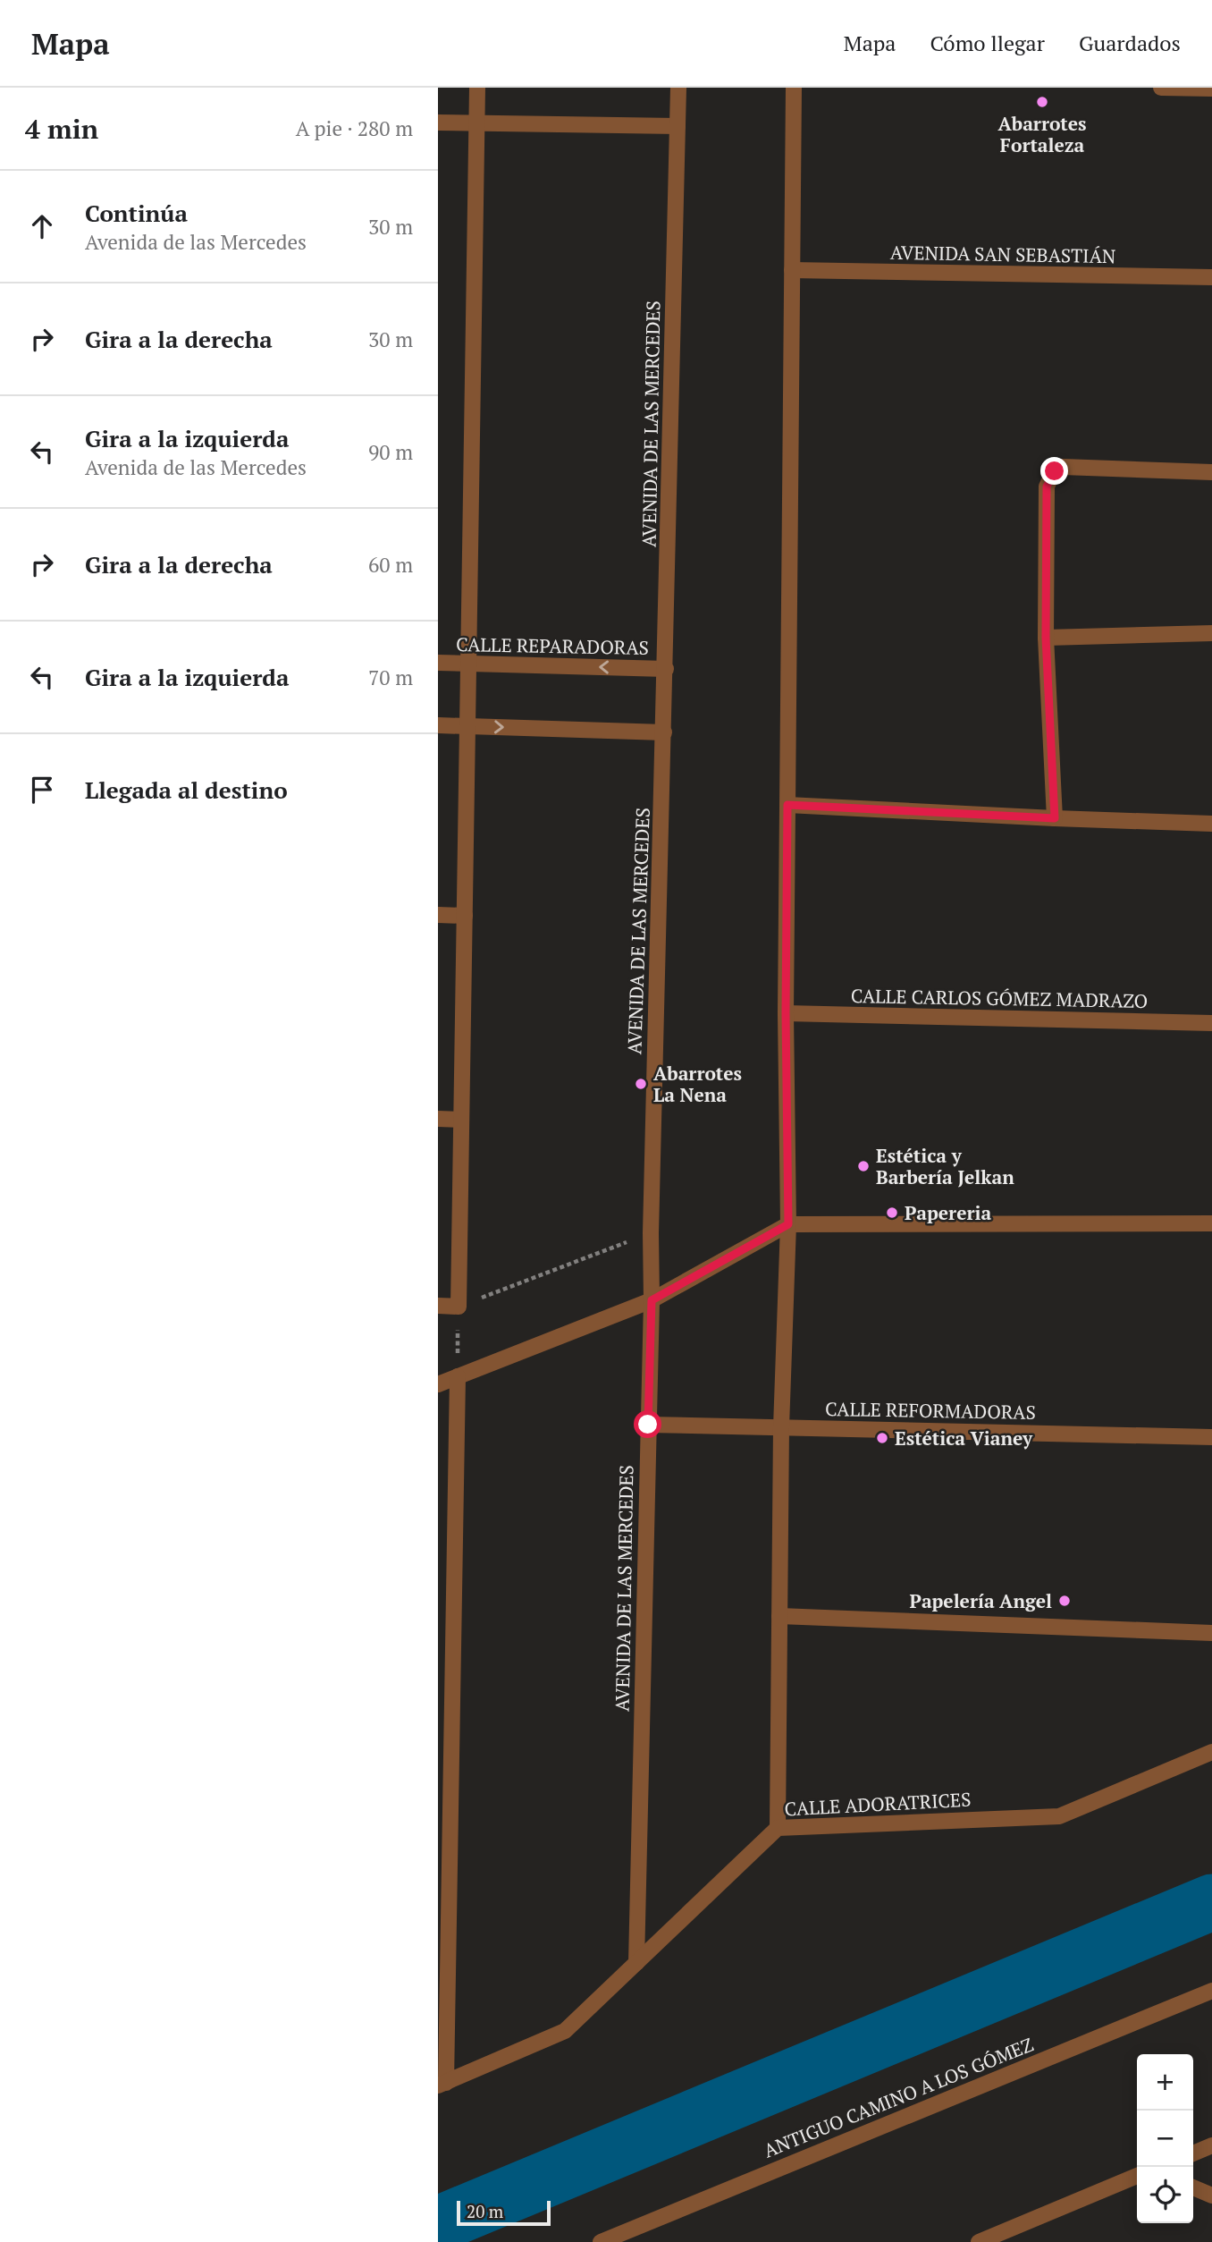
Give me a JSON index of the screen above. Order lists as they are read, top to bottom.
{
  "streets": {
    "street": [
      "AVENIDA SAN SEBASTIÁN",
      "AVENIDA DE LAS MERCEDES",
      "CALLE REPARADORAS",
      "CALLE CARLOS GÓMEZ MADRAZO",
      "CALLE REFORMADORAS",
      "CALLE ADORATRICES",
      "ANTIGUO CAMINO A LOS GÓMEZ"
    ]
  },
  "crossings": [
    ["AVENIDA DE LAS MERCEDES", "CALLE REPARADORAS"],
    ["AVENIDA DE LAS MERCEDES", "CALLE REFORMADORAS"],
    ["AVENIDA DE LAS MERCEDES", "CALLE ADORATRICES"]
  ],
  "places": [
    "Abarrotes Fortaleza",
    "Abarrotes La Nena",
    "Estética y Barbería Jelkan",
    "Papereria",
    "Estética Vianey",
    "Papelería Angel"
  ],
  "scale_bar": "20 m",
  "page": {
    "header": "Mapa",
    "nav": ["Mapa", "Cómo llegar", "Guardados"],
    "heading": ["4 min", "A pie · 280 m"],
    "list": [
      ["Continúa", "Avenida de las Mercedes", "30 m"],
      ["Gira a la derecha", "30 m"],
      ["Gira a la izquierda", "Avenida de las Mercedes", "90 m"],
      ["Gira a la derecha", "60 m"],
      ["Gira a la izquierda", "70 m"],
      "Llegada al destino"
    ],
    "map_buttons": ["+", "−"],
    "scale": "20 m"
  }
}
